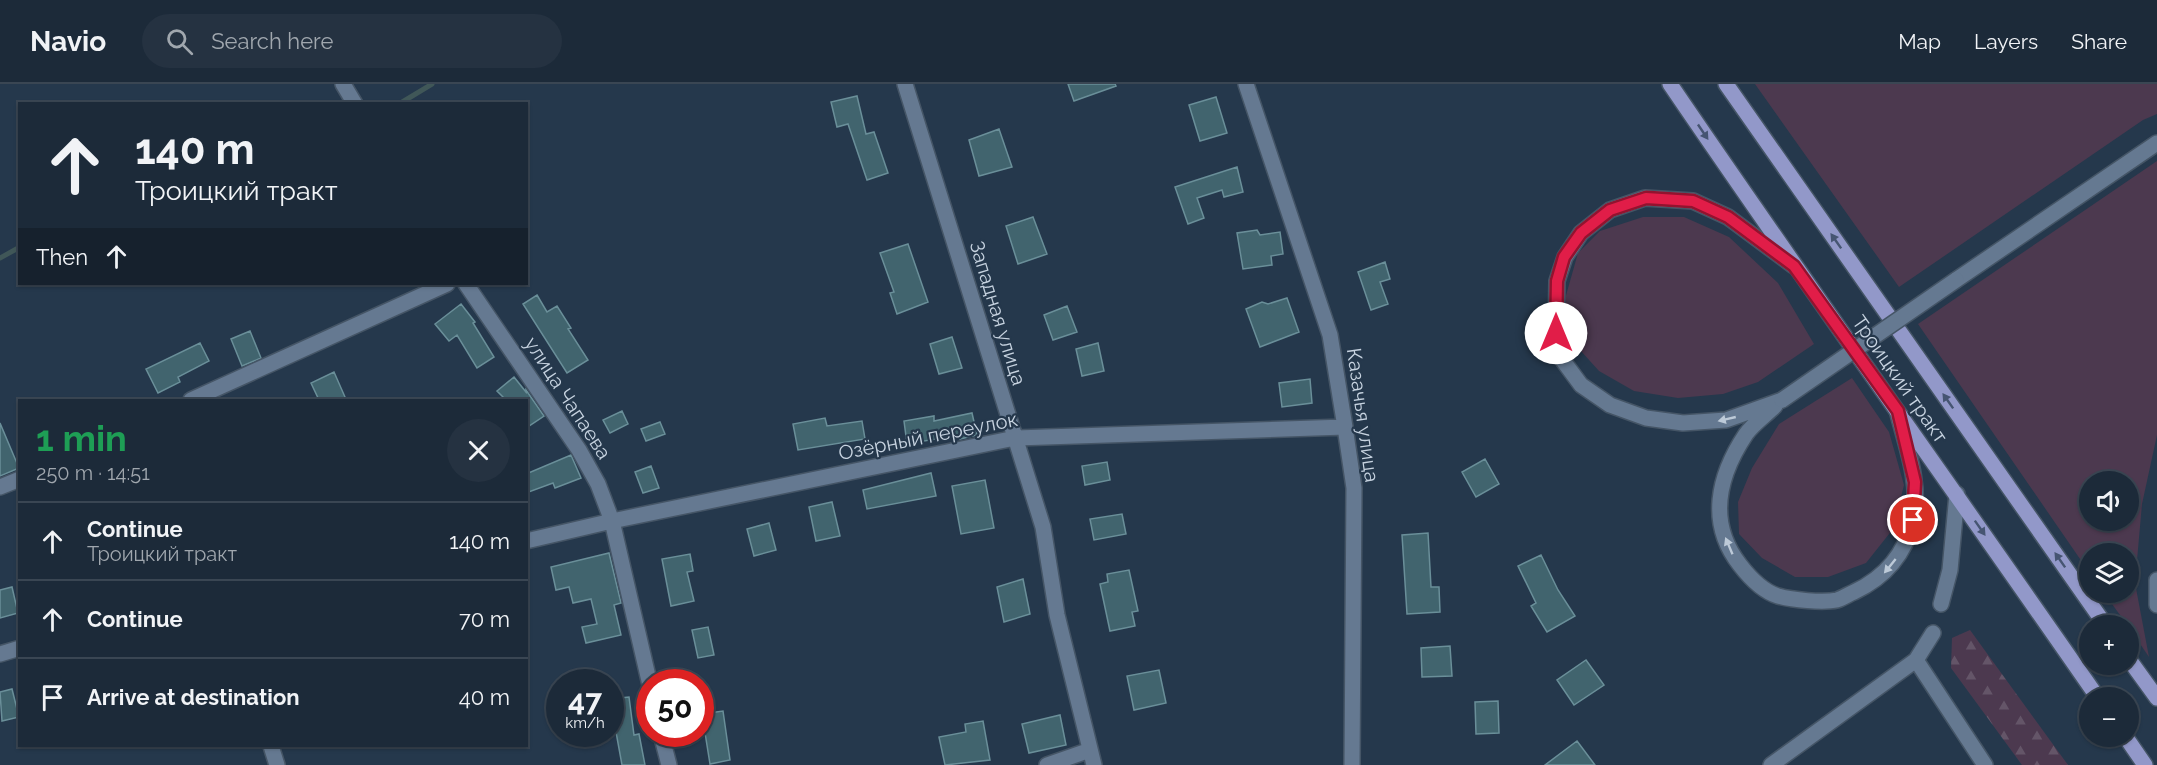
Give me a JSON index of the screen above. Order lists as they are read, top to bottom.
{
  "streets": {
    "main road": ["Троицкий тракт"],
    "street": [
      "Западная улица",
      "улица Чапаева",
      "Казачья улица",
      "Озёрный переулок"
    ]
  },
  "crossings": [
    ["Западная улица", "Озёрный переулок"],
    ["улица Чапаева", "Озёрный переулок"],
    ["Казачья улица", "Озёрный переулок"]
  ],
  "page": {
    "header": "Navio",
    "search": "Search here",
    "nav": ["Map", "Layers", "Share"],
    "turn": ["140 m", "Троицкий тракт"],
    "then": "Then",
    "heading": ["1 min", "250 m · 14:51"],
    "map_buttons": ["+", "−"],
    "list": [
      {
        "name": "Continue",
        "note": "Троицкий тракт",
        "value": "140 m"
      },
      {
        "name": "Continue",
        "value": "70 m"
      },
      {
        "name": "Arrive at destination",
        "value": "40 m"
      }
    ],
    "speed": "47 km/h",
    "limit": "50"
  }
}
